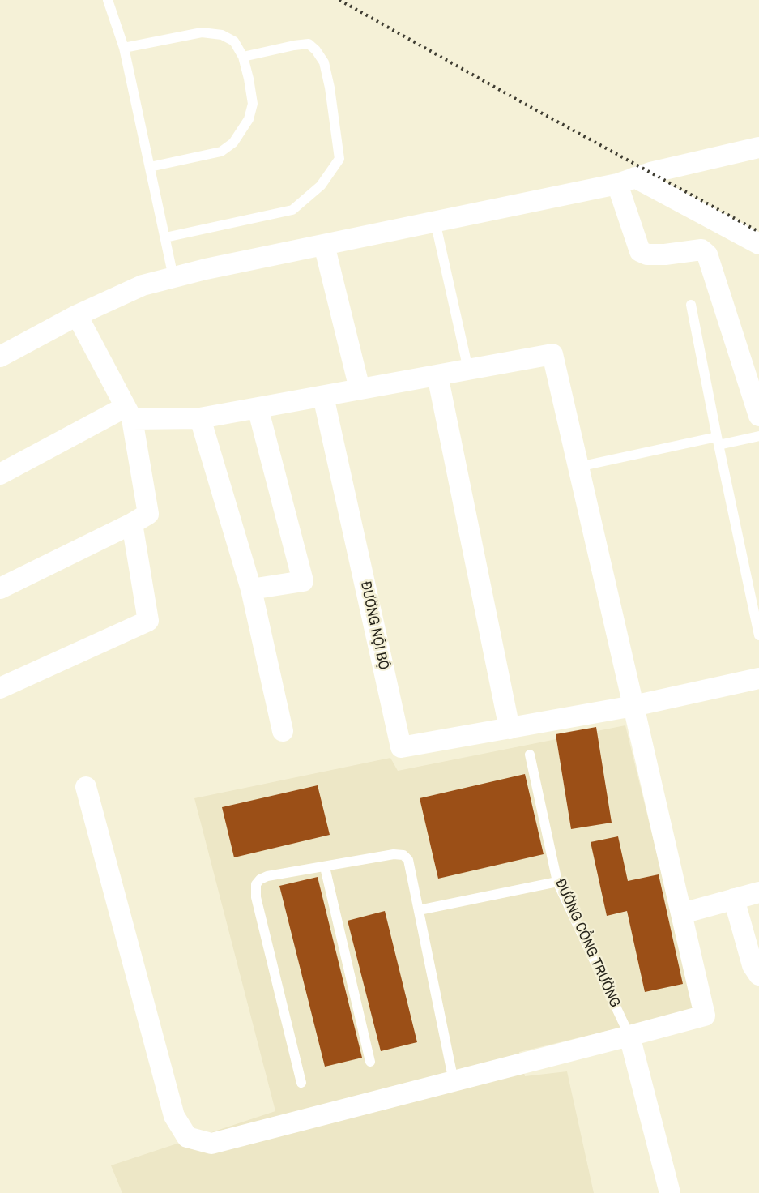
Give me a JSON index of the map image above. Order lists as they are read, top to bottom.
{
  "streets": {
    "street": ["ĐƯỜNG NỘI BỘ"],
    "lane": ["ĐƯỜNG CỔNG TRƯỜNG"]
  }
}
